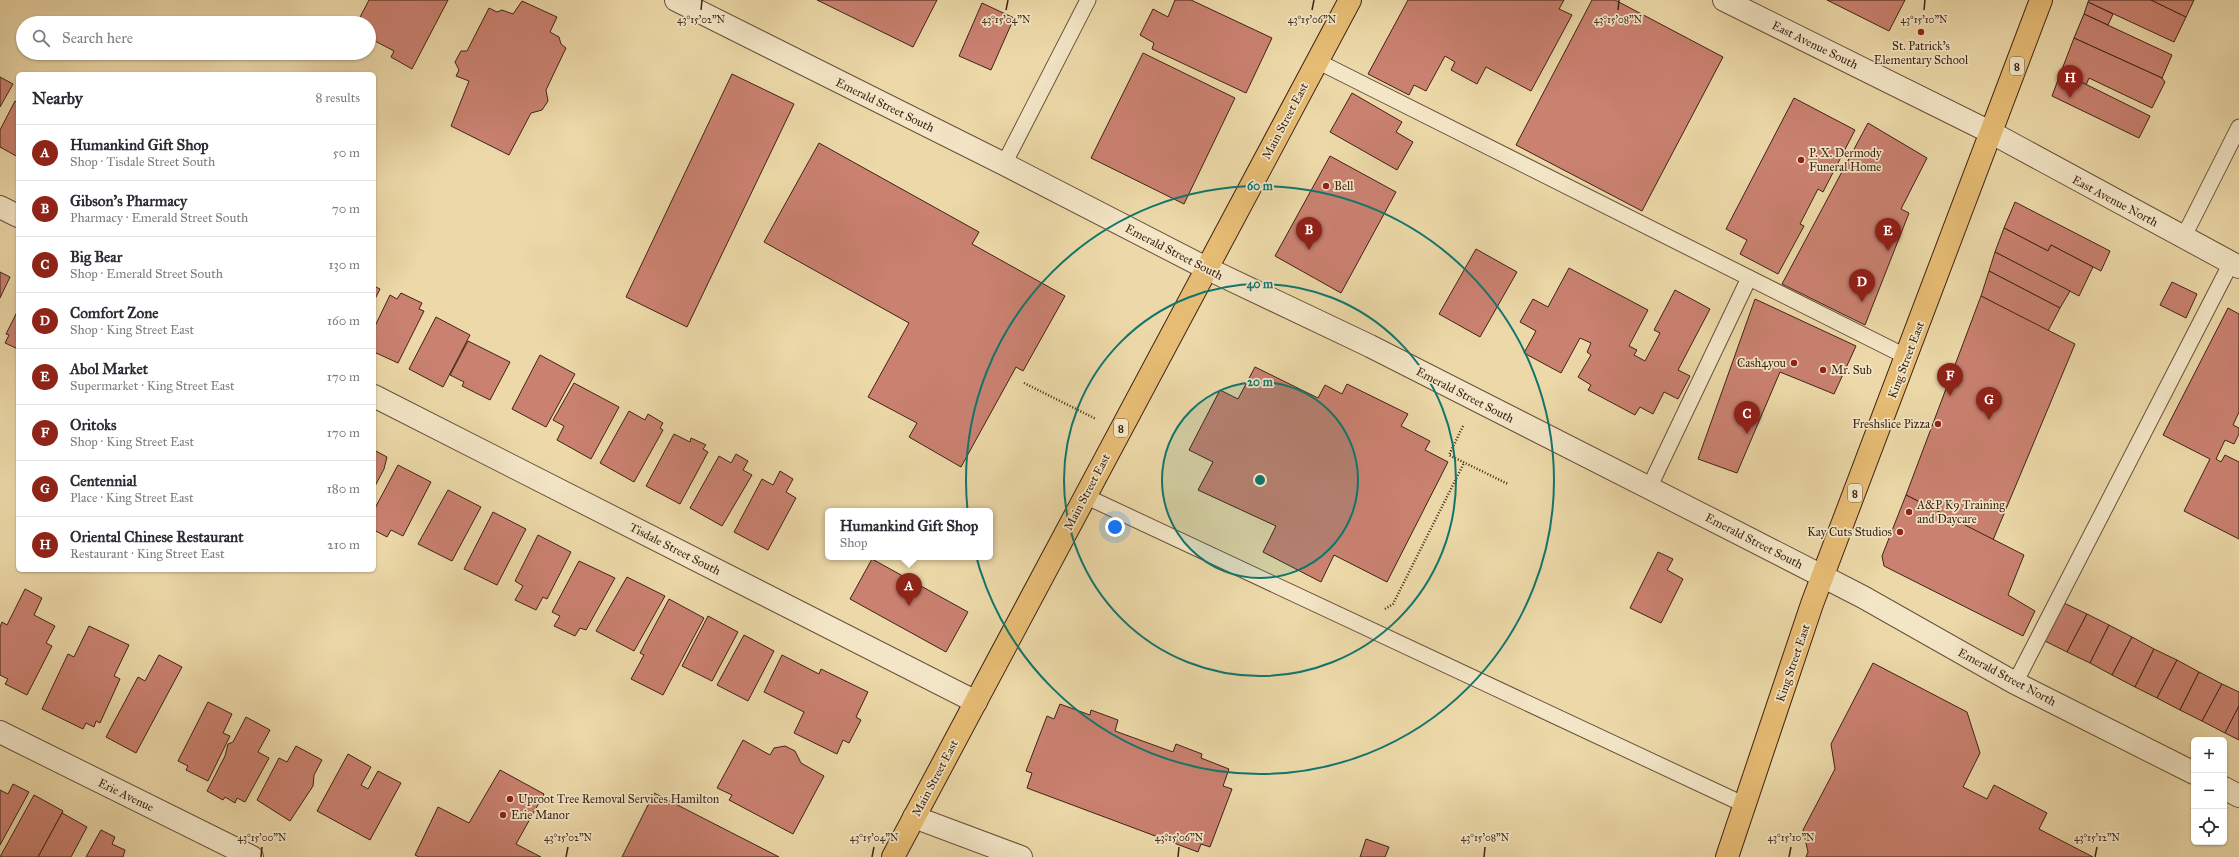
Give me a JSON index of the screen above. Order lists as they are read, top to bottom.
{
  "streets": {
    "main road": ["8", "Main Street East", "King Street East"],
    "street": [
      "East Avenue South",
      "Emerald Street South",
      "East Avenue North",
      "Tisdale Street South",
      "Emerald Street North",
      "Erie Avenue"
    ]
  },
  "crossings": [
    ["East Avenue South", "East Avenue North"],
    ["East Avenue South", "King Street East"],
    ["Emerald Street South", "Main Street East"],
    ["Emerald Street South", "King Street East"],
    ["Emerald Street South", "Emerald Street North"],
    ["Main Street East", "Tisdale Street South"],
    ["East Avenue North", "King Street East"],
    ["King Street East", "Emerald Street North"]
  ],
  "places": [
    "St. Patrick's Elementary School",
    "P. X. Dermody Funeral Home",
    "Bell",
    "Cash4you",
    "Mr. Sub",
    "Freshslice Pizza",
    "A&P K9 Training and Daycare",
    "Kay Cuts Studios",
    "Uproot Tree Removal Services Hamilton",
    "Erie Manor"
  ],
  "page": {
    "search": "Search here",
    "pins": [
      "H",
      "B",
      "E",
      "D",
      "F",
      "G",
      "C",
      "A"
    ],
    "heading": ["Nearby", "8 results"],
    "list": [
      {
        "mark": "A",
        "name": "Humankind Gift Shop",
        "note": "Shop · Tisdale Street South",
        "value": "50 m"
      },
      {
        "mark": "B",
        "name": "Gibson's Pharmacy",
        "note": "Pharmacy · Emerald Street South",
        "value": "70 m"
      },
      {
        "mark": "C",
        "name": "Big Bear",
        "note": "Shop · Emerald Street South",
        "value": "130 m"
      },
      {
        "mark": "D",
        "name": "Comfort Zone",
        "note": "Shop · King Street East",
        "value": "160 m"
      },
      {
        "mark": "E",
        "name": "Abol Market",
        "note": "Supermarket · King Street East",
        "value": "170 m"
      },
      {
        "mark": "F",
        "name": "Oritoks",
        "note": "Shop · King Street East",
        "value": "170 m"
      },
      {
        "mark": "G",
        "name": "Centennial",
        "note": "Place · King Street East",
        "value": "180 m"
      },
      {
        "mark": "H",
        "name": "Oriental Chinese Restaurant",
        "note": "Restaurant · King Street East",
        "value": "210 m"
      }
    ],
    "popup": ["Humankind Gift Shop", "Shop"],
    "map_buttons": ["+", "−"]
  },
  "coordinates": [
    "43°15'04\"N",
    "43°15'06\"N",
    "43°15'08\"N",
    "43°15'10\"N",
    "43°15'02\"N",
    "43°15'00\"N",
    "43°15'12\"N"
  ],
  "rings": ["60 m", "40 m", "20 m"]
}
